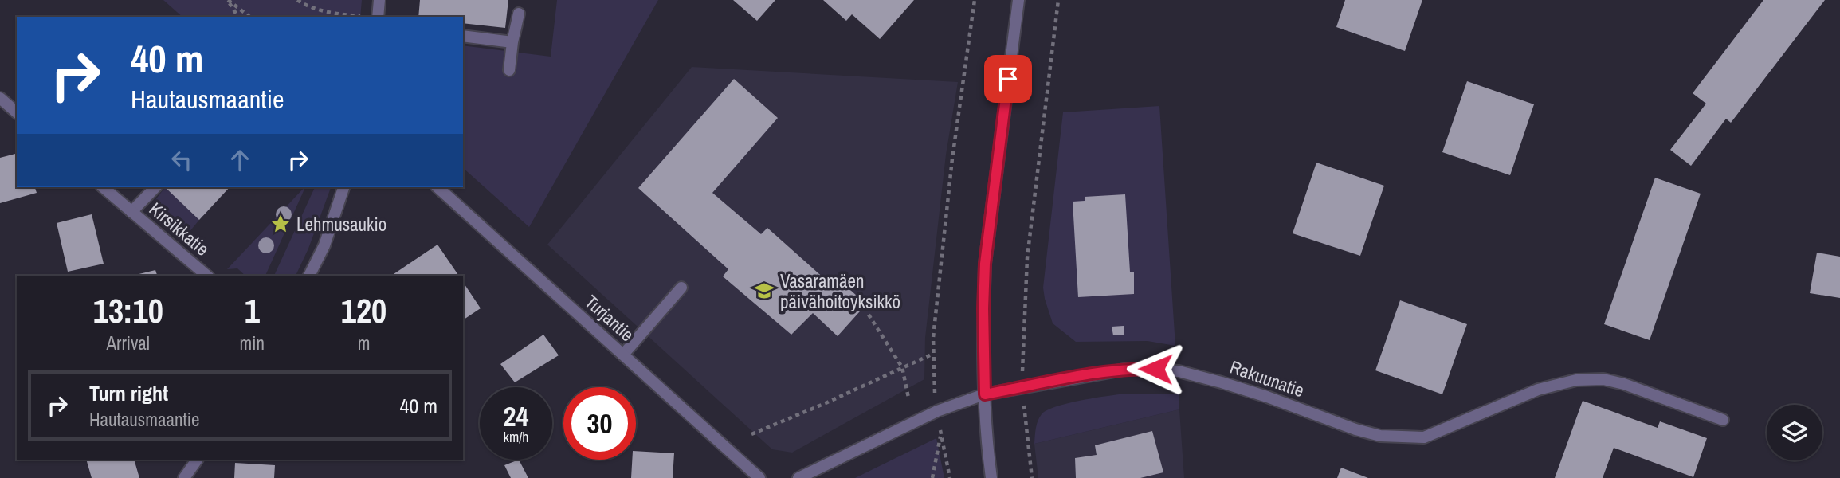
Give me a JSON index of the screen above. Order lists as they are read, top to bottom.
{
  "streets": {
    "street": ["Kirsikkatie", "Turjantie", "Rakuunatie"]
  },
  "places": {
    "place": ["Lehmusaukio"],
    "school or university": ["Vasaramäen päivähoitoyksikkö"]
  },
  "page": {
    "turn": ["40 m", "Hautausmaantie"],
    "eta": [
      "13:10",
      "Arrival",
      "1",
      "min",
      "120",
      "m"
    ],
    "list": [
      {
        "name": "Turn right",
        "note": "Hautausmaantie",
        "value": "40 m"
      }
    ],
    "speed": "24 km/h",
    "limit": "30"
  }
}
